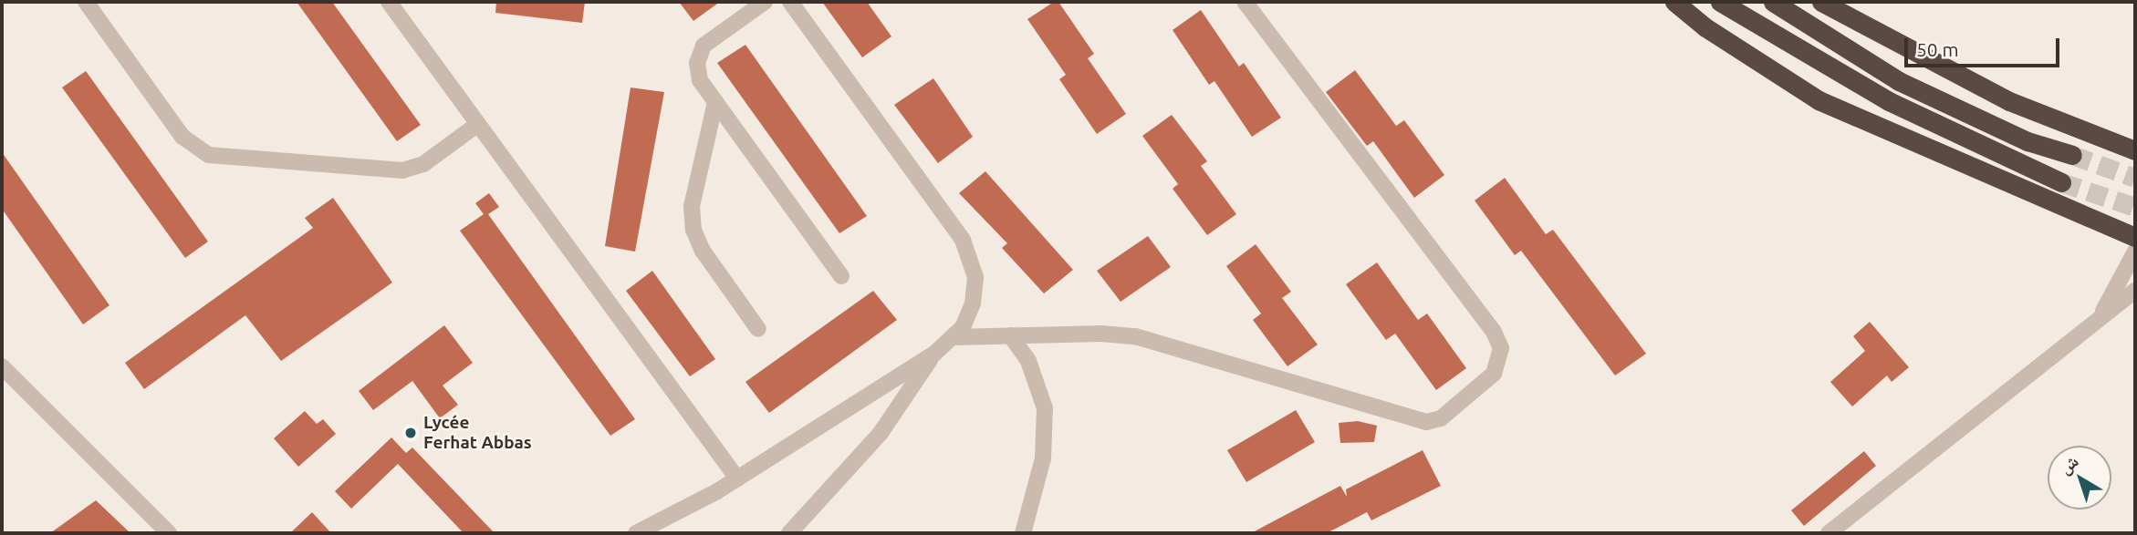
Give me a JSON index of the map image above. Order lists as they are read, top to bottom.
{
  "places": ["Lycée Ferhat Abbas"],
  "scale_bar": "50 m",
  "north": "top left"
}
